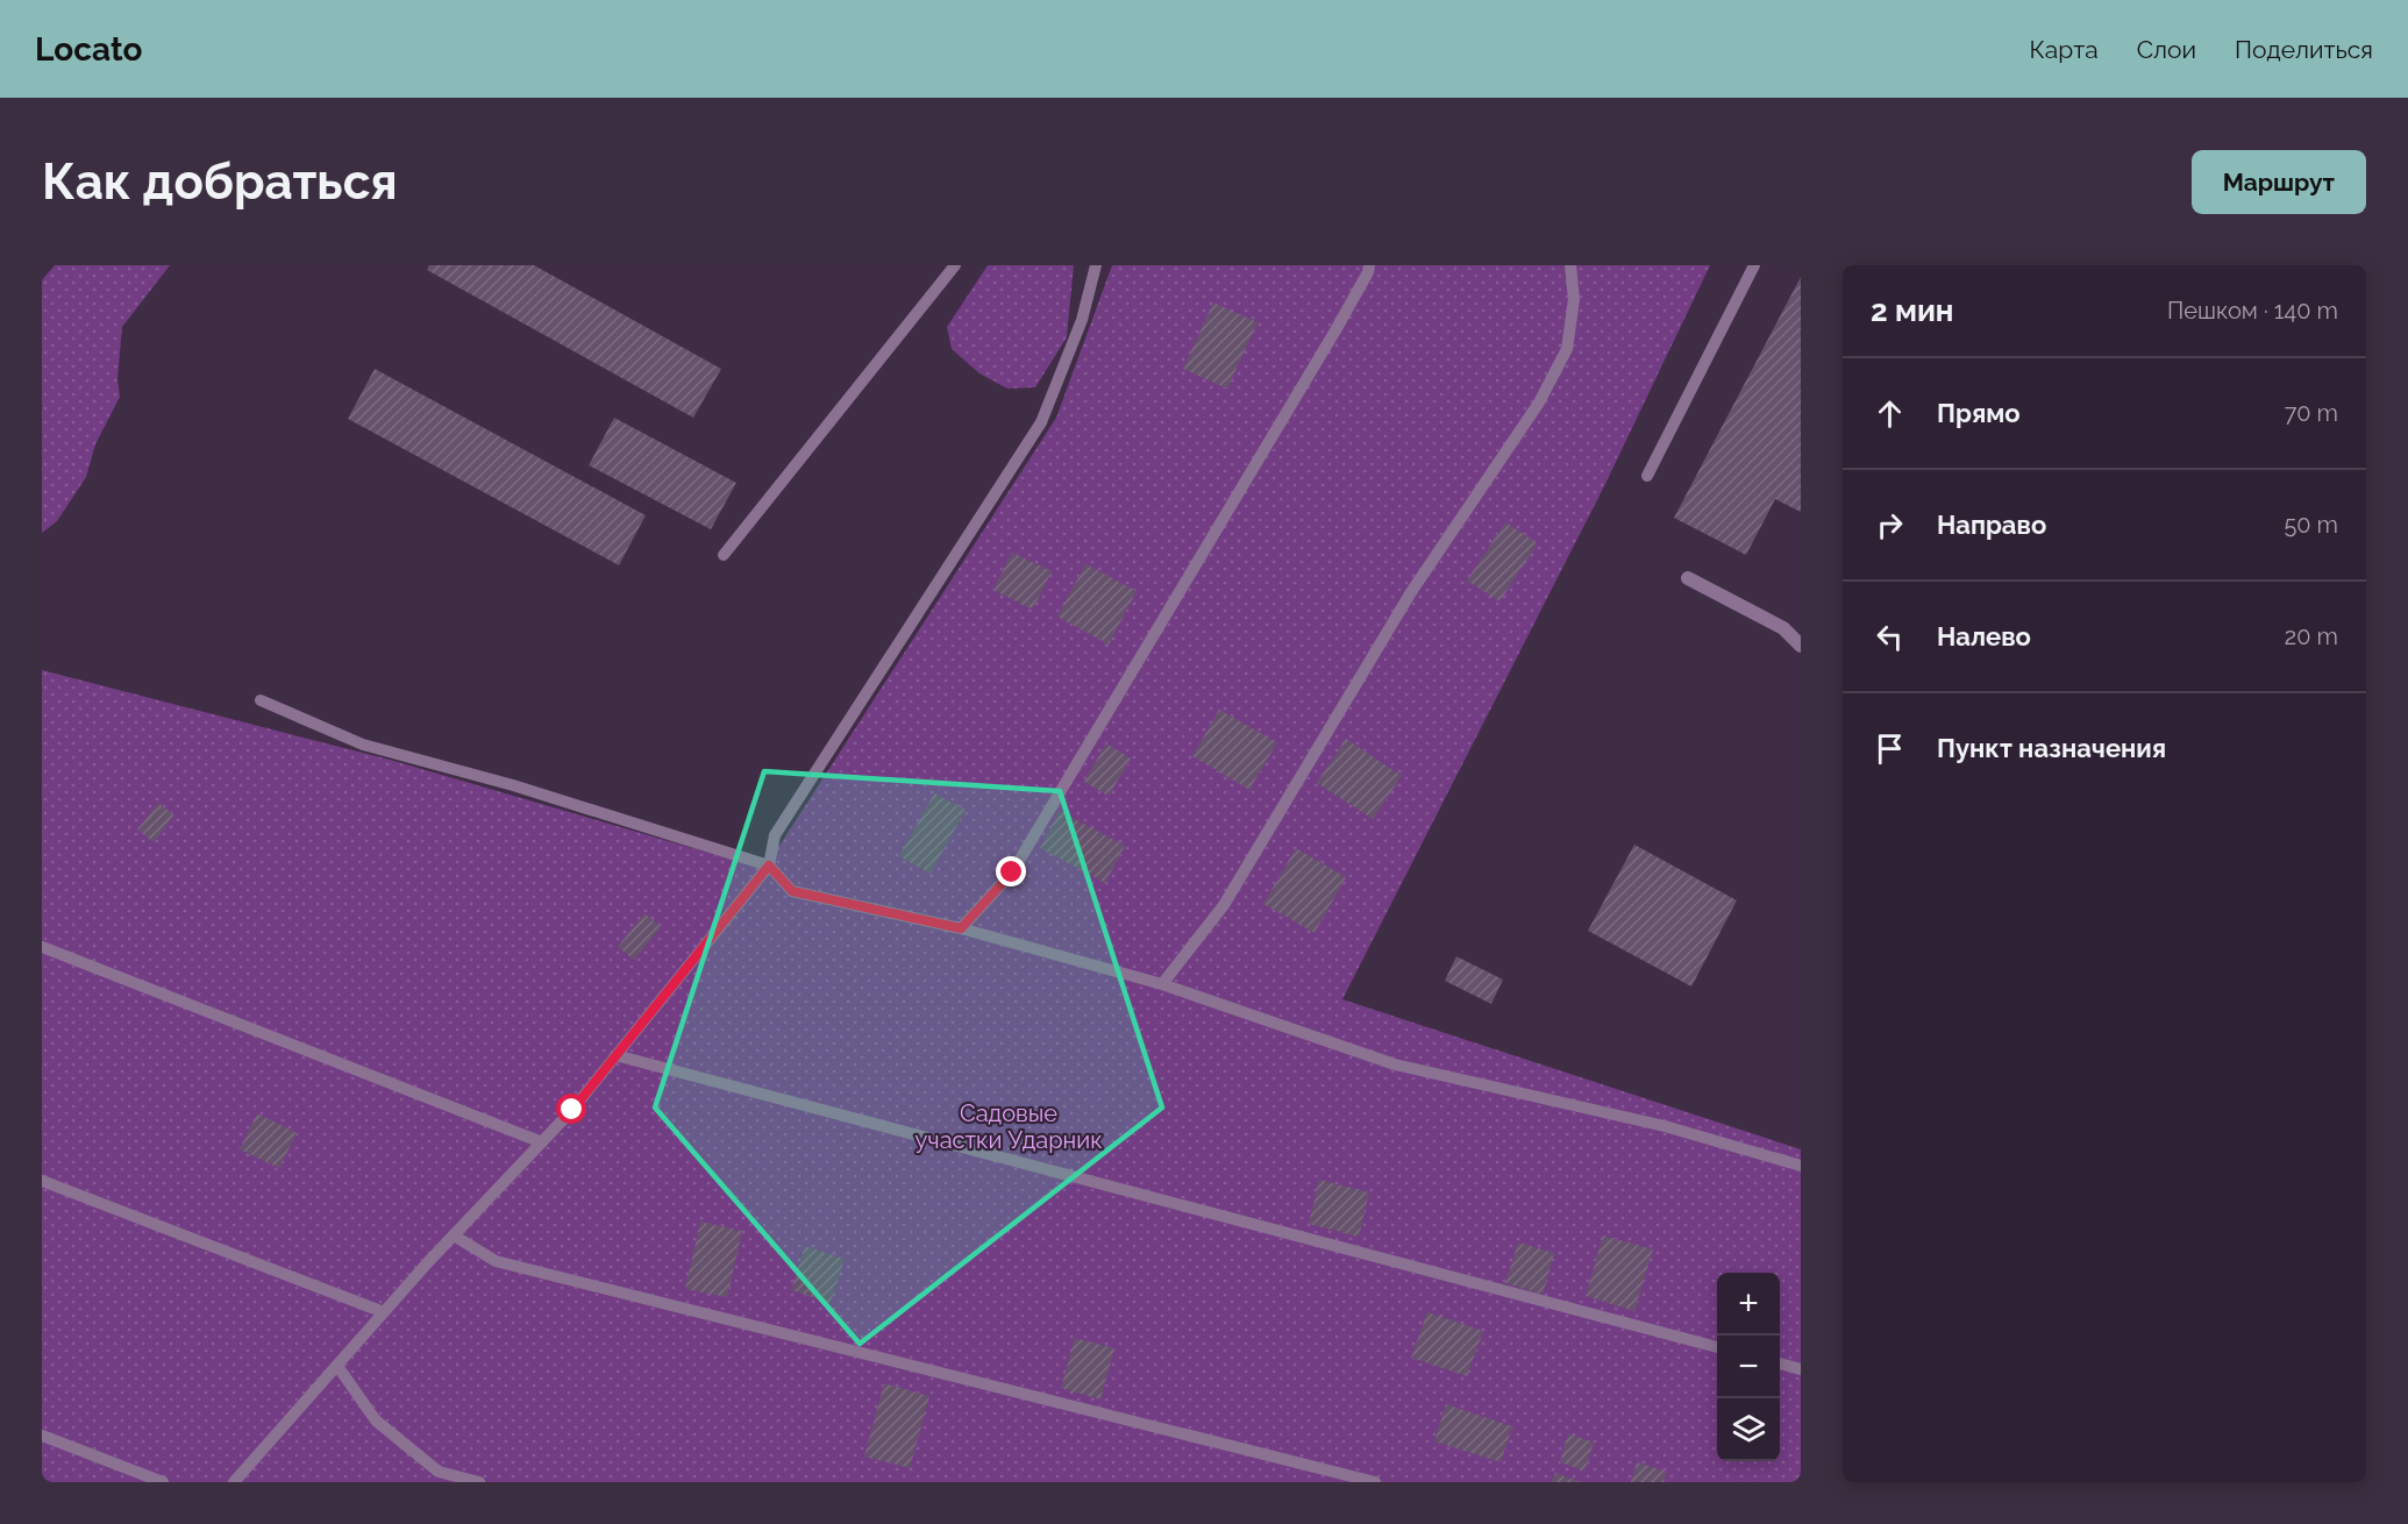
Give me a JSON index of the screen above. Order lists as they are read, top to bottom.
{
  "parks": ["Садовые участки Ударник"],
  "page": {
    "header": "Locato",
    "nav": ["Карта", "Слои", "Поделиться"],
    "buttons": "Маршрут",
    "title": "Как добраться",
    "heading": ["2 мин", "Пешком · 140 m"],
    "list": [
      ["Прямо", "70 m"],
      ["Направо", "50 m"],
      ["Налево", "20 m"],
      "Пункт назначения"
    ],
    "map_buttons": ["+", "−"]
  }
}
